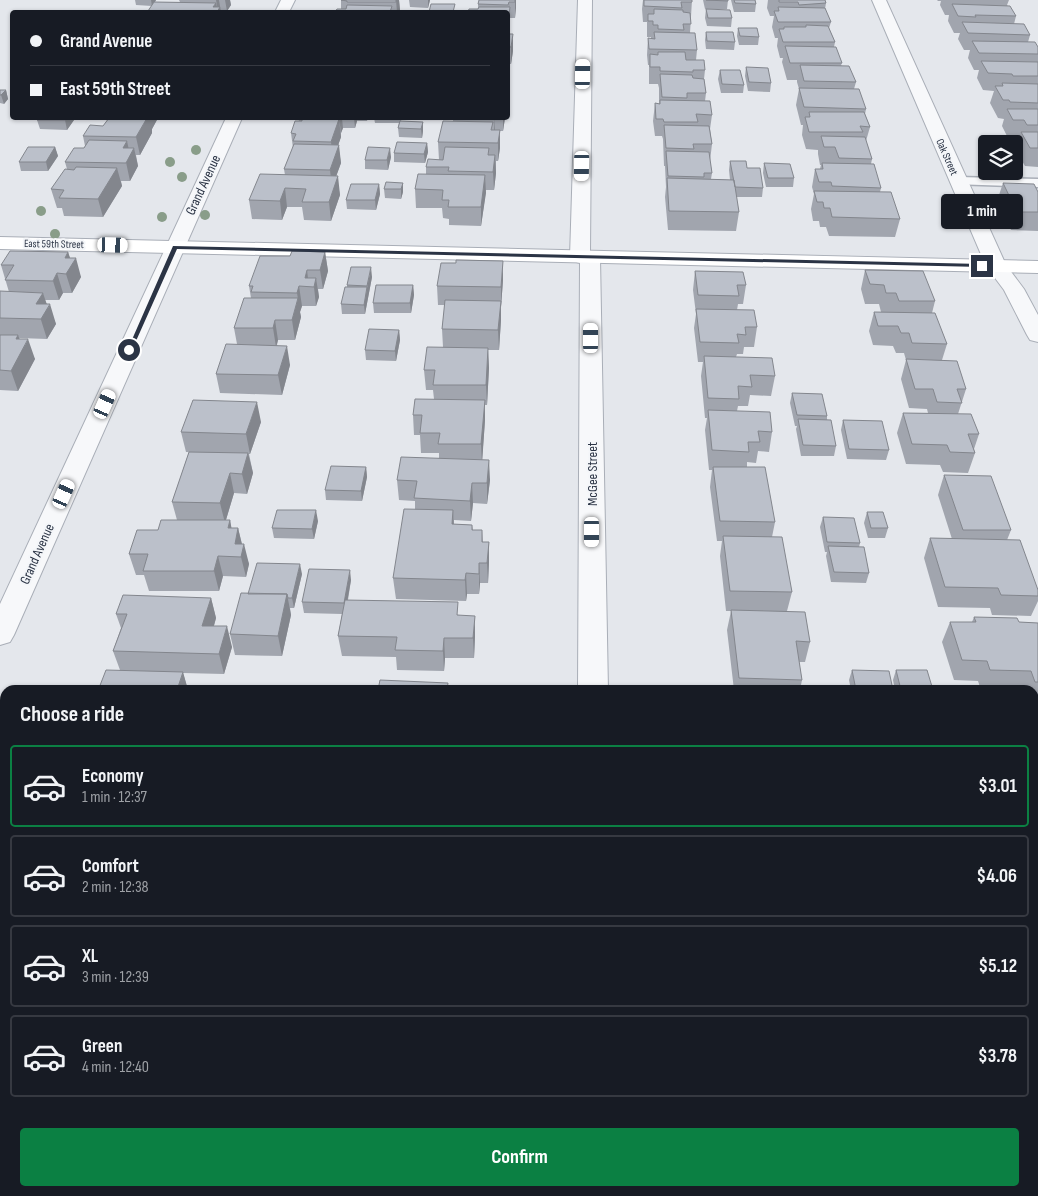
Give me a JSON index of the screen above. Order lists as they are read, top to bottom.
{
  "streets": {
    "street": [
      "Oak Street",
      "Grand Avenue",
      "East 59th Street",
      "McGee Street"
    ]
  },
  "crossings": [
    ["Oak Street", "East 59th Street"],
    ["Grand Avenue", "East 59th Street"],
    ["East 59th Street", "McGee Street"]
  ],
  "page": {
    "banner": ["Grand Avenue", "East 59th Street"],
    "bubble": "1 min",
    "heading": "Choose a ride",
    "list": [
      {
        "name": "Economy",
        "note": "1 min · 12:37",
        "value": "$3.01"
      },
      {
        "name": "Comfort",
        "note": "2 min · 12:38",
        "value": "$4.06"
      },
      {
        "name": "XL",
        "note": "3 min · 12:39",
        "value": "$5.12"
      },
      {
        "name": "Green",
        "note": "4 min · 12:40",
        "value": "$3.78"
      }
    ],
    "buttons": "Confirm"
  }
}
